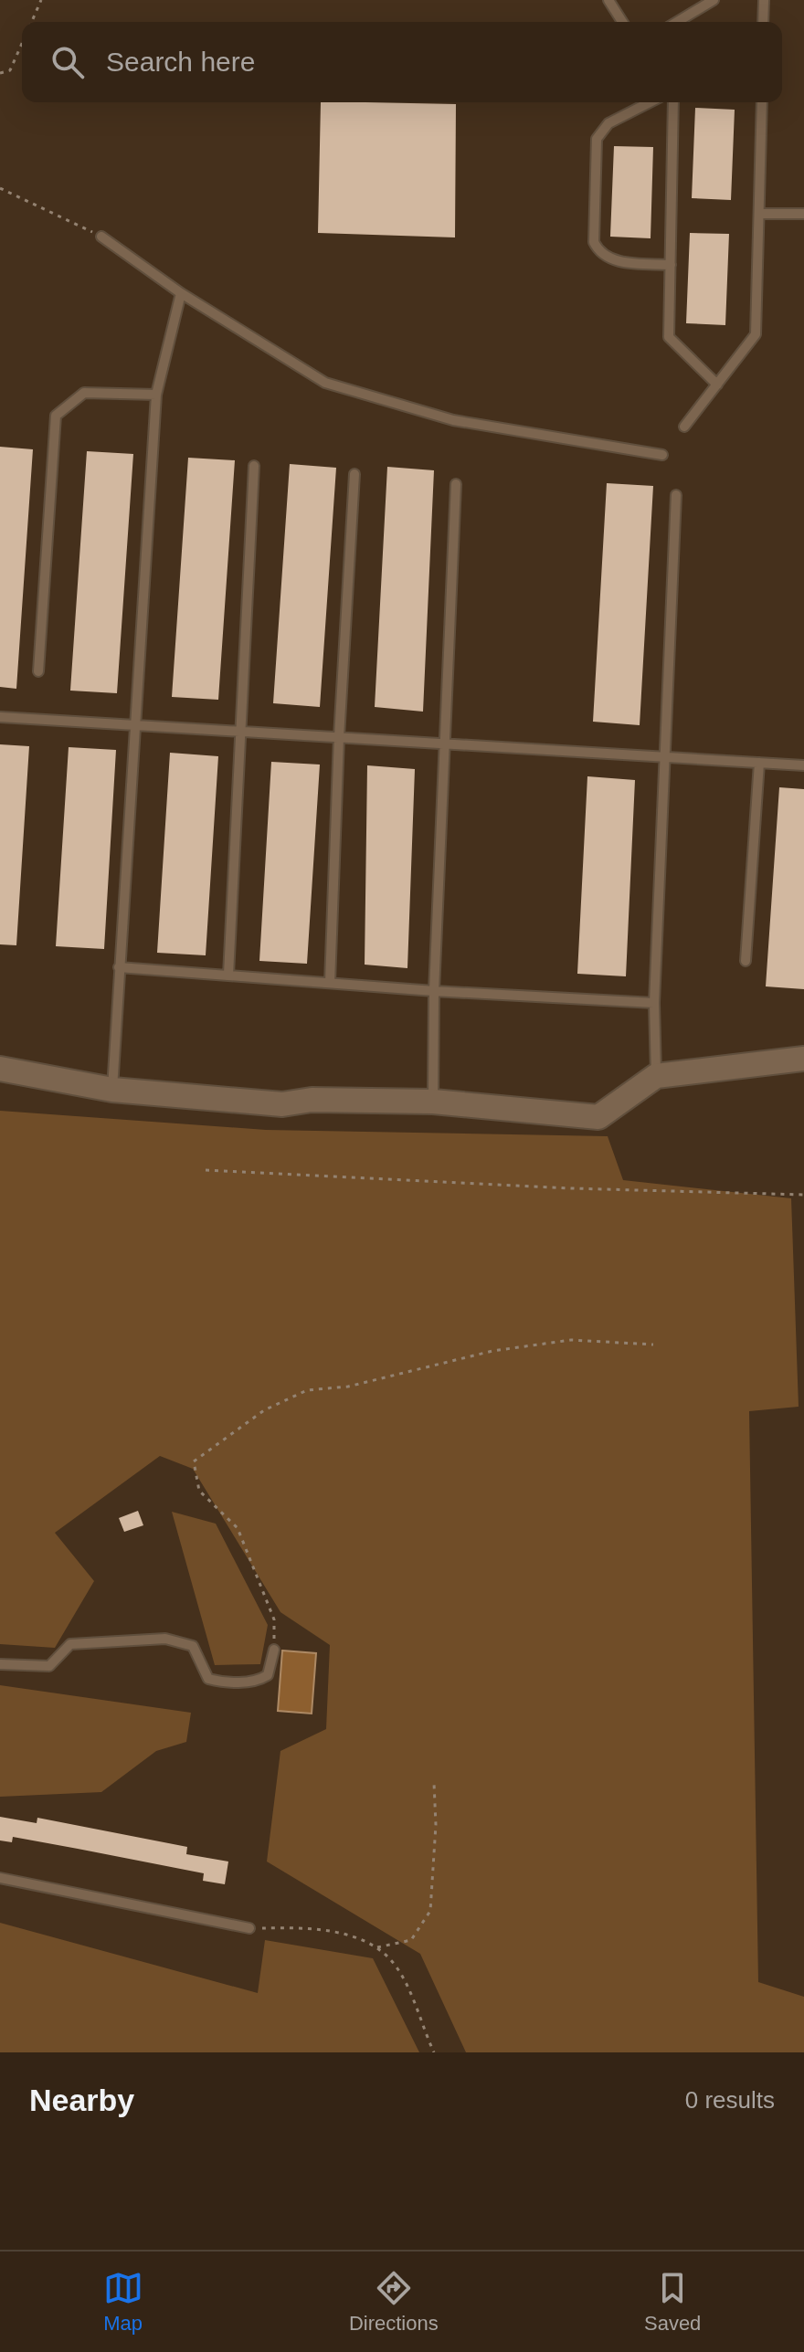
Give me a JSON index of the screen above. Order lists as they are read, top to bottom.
{
  "page": {
    "search": "Search here",
    "heading": ["Nearby", "0 results"],
    "nav": ["Map", "Directions", "Saved"]
  }
}
